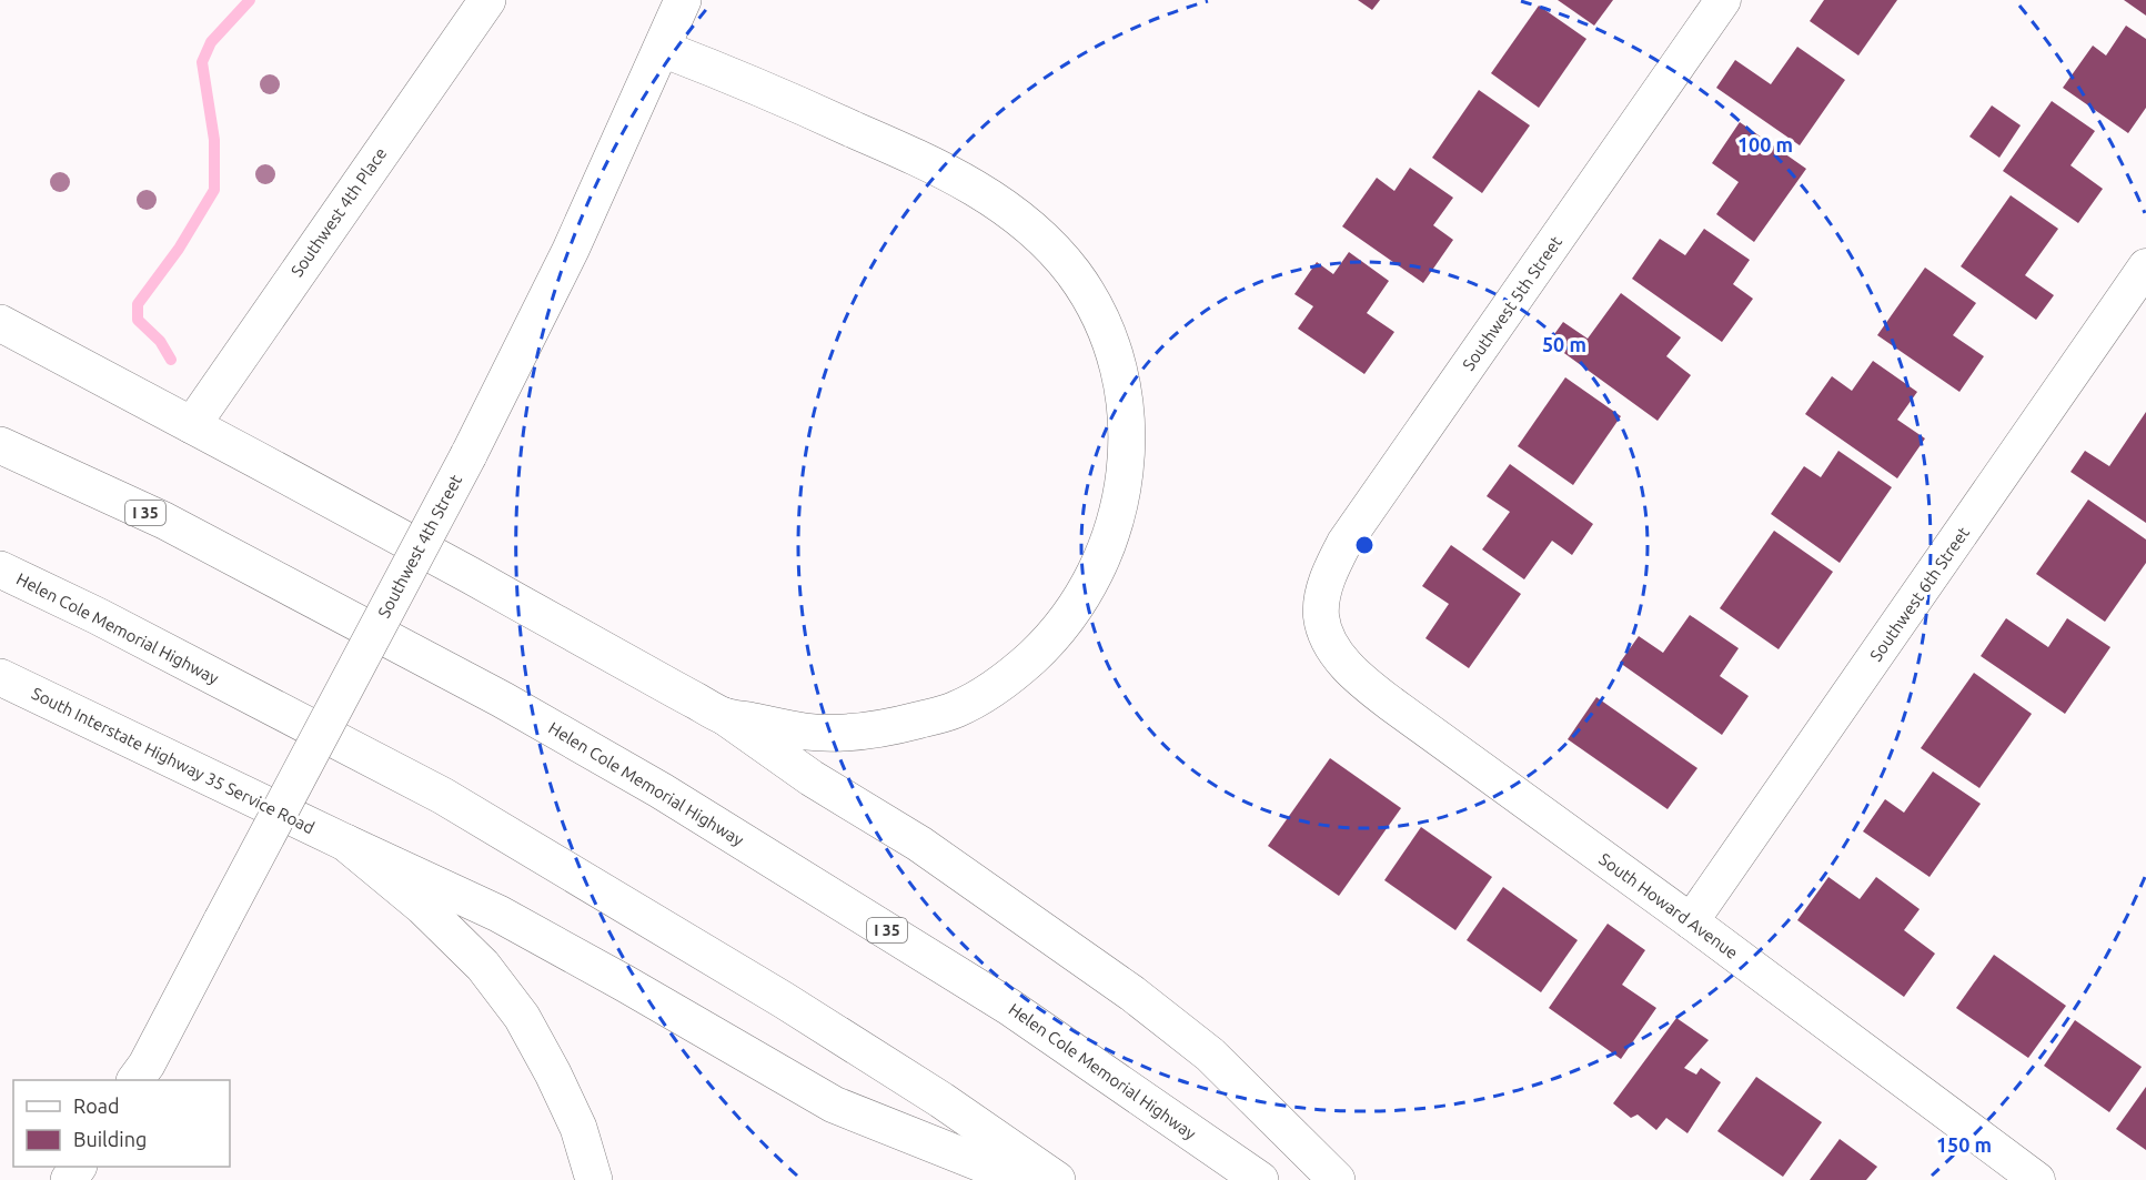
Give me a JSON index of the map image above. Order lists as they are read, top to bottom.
{
  "streets": {
    "main road": [
      "Southwest 4th Place",
      "I 35",
      "Southwest 4th Street",
      "Helen Cole Memorial Highway",
      "South Interstate Highway 35 Service Road"
    ],
    "street": ["Southwest 5th Street", "Southwest 6th Street", "South Howard Avenue"]
  },
  "crossings": [
    ["Southwest 5th Street", "South Howard Avenue"],
    ["Southwest 6th Street", "South Howard Avenue"]
  ],
  "legend": ["Road", "Building"],
  "rings": ["100 m", "50 m", "150 m"]
}
